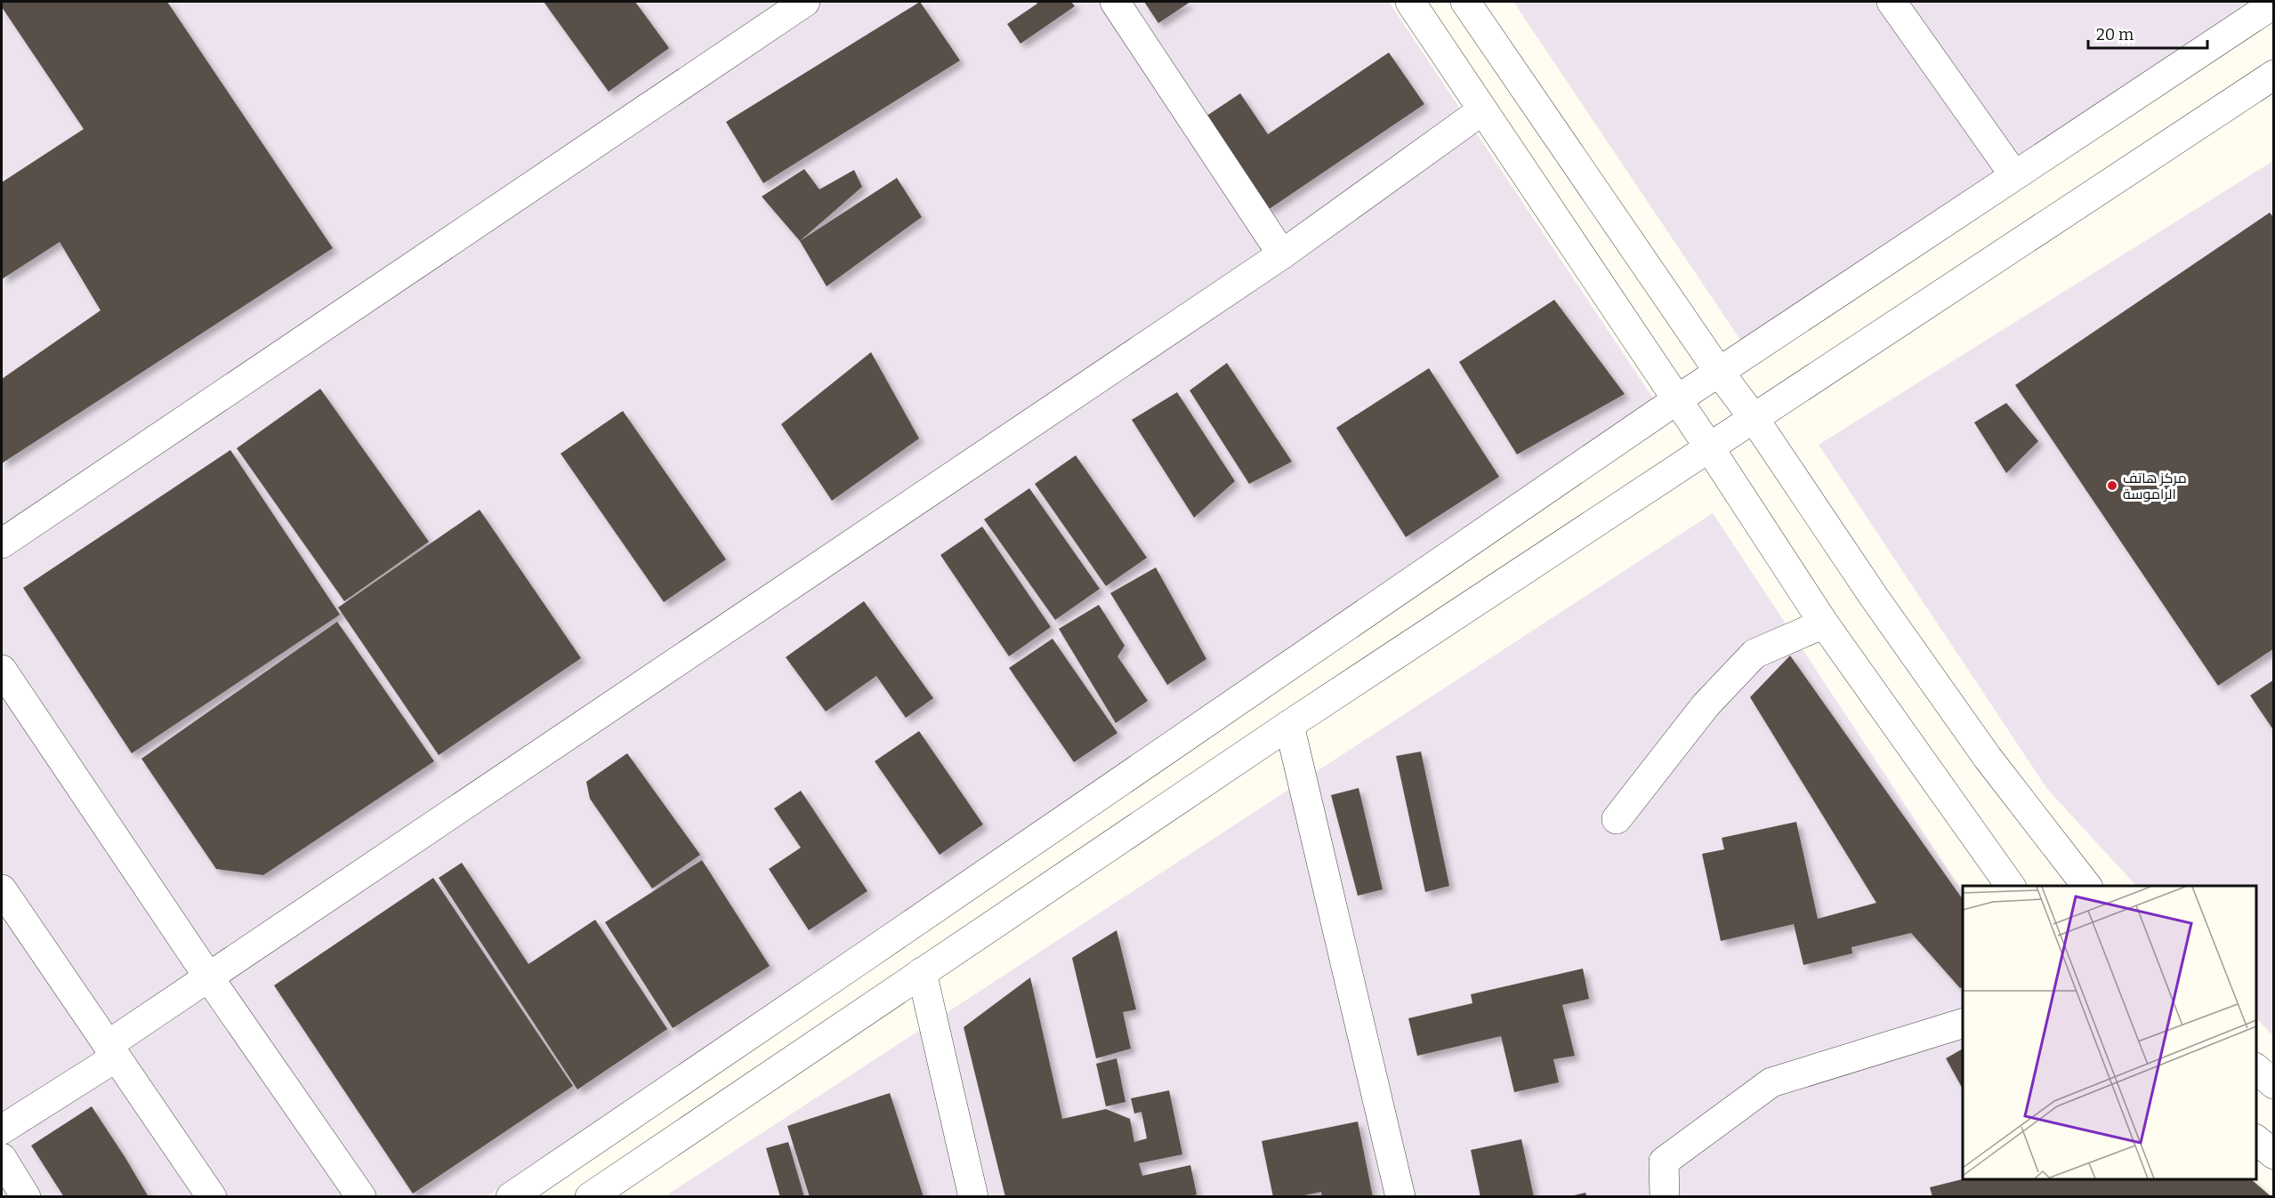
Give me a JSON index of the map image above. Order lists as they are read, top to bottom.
{
  "places": ["مركز هاتف الراموسة"],
  "scale_bar": "20 m"
}
